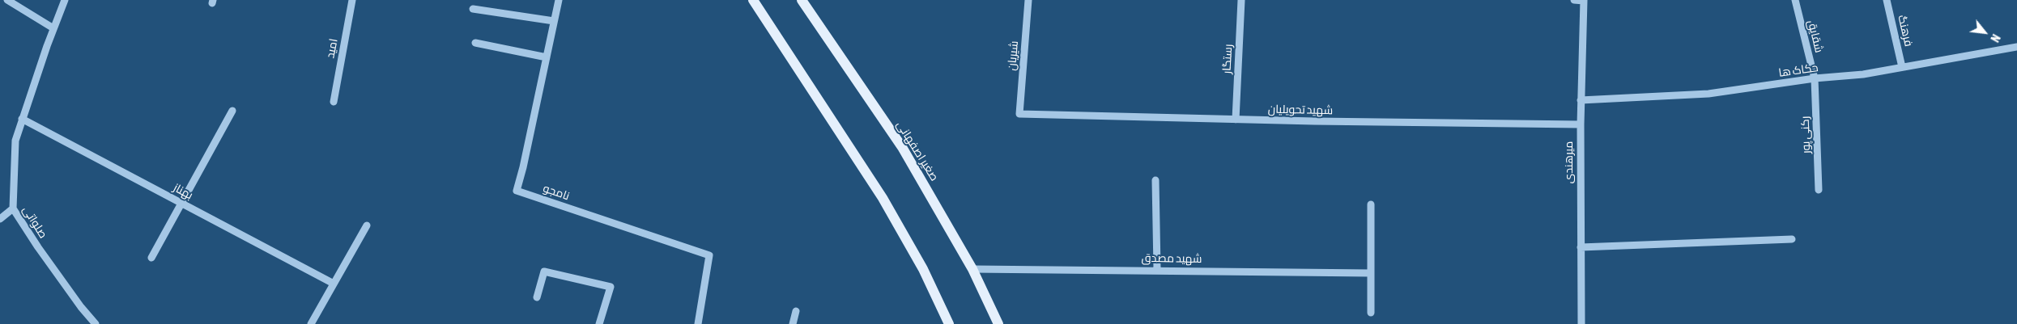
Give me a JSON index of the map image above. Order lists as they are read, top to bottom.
{
  "streets": {
    "main road": ["صغیر اصفهانی"],
    "street": [
      "فرهنگ",
      "شقایق",
      "امید",
      "شیریان",
      "رستگار",
      "حکاک ها",
      "شهید تحویلیان",
      "رکنی پور",
      "میرهندی",
      "بهناز",
      "نامجو",
      "صلواتی",
      "شهید مصدق"
    ]
  },
  "crossings": [
    ["فرهنگ", "حکاک ها"],
    ["شقایق", "حکاک ها"],
    ["شقایق", "رکنی پور"],
    ["شیریان", "شهید تحویلیان"],
    ["رستگار", "شهید تحویلیان"],
    ["حکاک ها", "رکنی پور"],
    ["حکاک ها", "میرهندی"],
    ["شهید تحویلیان", "میرهندی"],
    ["صغیر اصفهانی", "شهید مصدق"],
    ["بهناز", "صلواتی"]
  ],
  "north": "bottom right"
}
